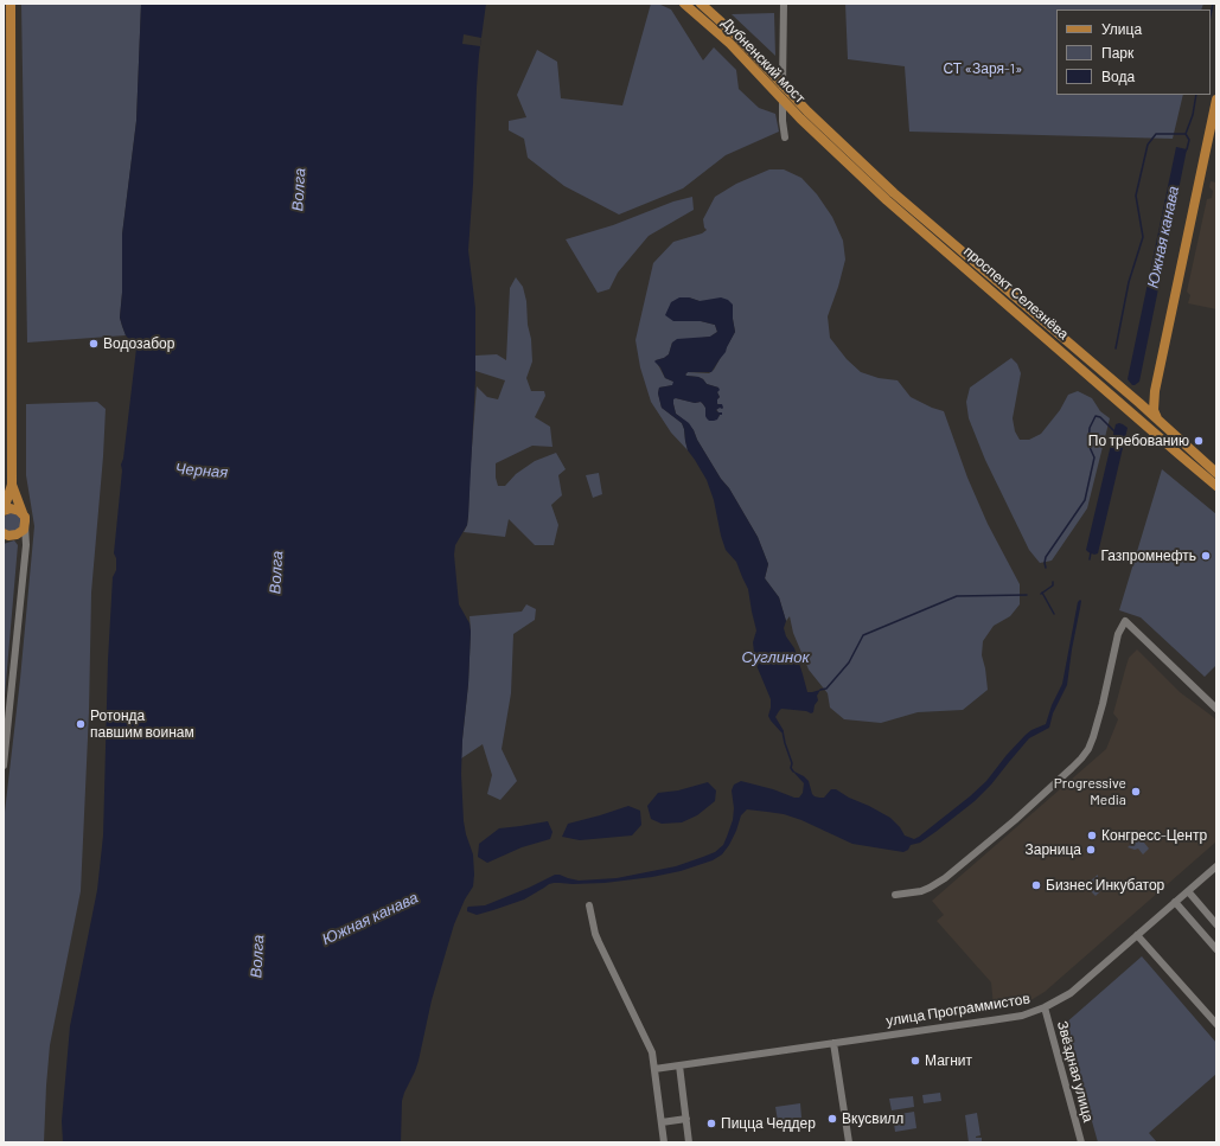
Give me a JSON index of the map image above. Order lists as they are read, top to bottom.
{
  "streets": {
    "main road": ["Дубненский мост", "проспект Селезнёва"],
    "street": ["улица Программистов", "Звёздная улица"]
  },
  "crossings": [
    ["Дубненский мост", "проспект Селезнёва"],
    ["улица Программистов", "Звёздная улица"]
  ],
  "water": [
    "Волга",
    "Южная канава",
    "Черная",
    "Суглинок"
  ],
  "parks": ["СТ «Заря-1»"],
  "places": [
    "Водозабор",
    "По требованию",
    "Газпромнефть",
    "Ротонда павшим воинам",
    "Progressive Media",
    "Конгресс-Центр",
    "Зарница",
    "Бизнес Инкубатор",
    "Магнит",
    "Вкусвилл",
    "Пицца Чеддер"
  ],
  "legend": ["Улица", "Парк", "Вода"]
}
